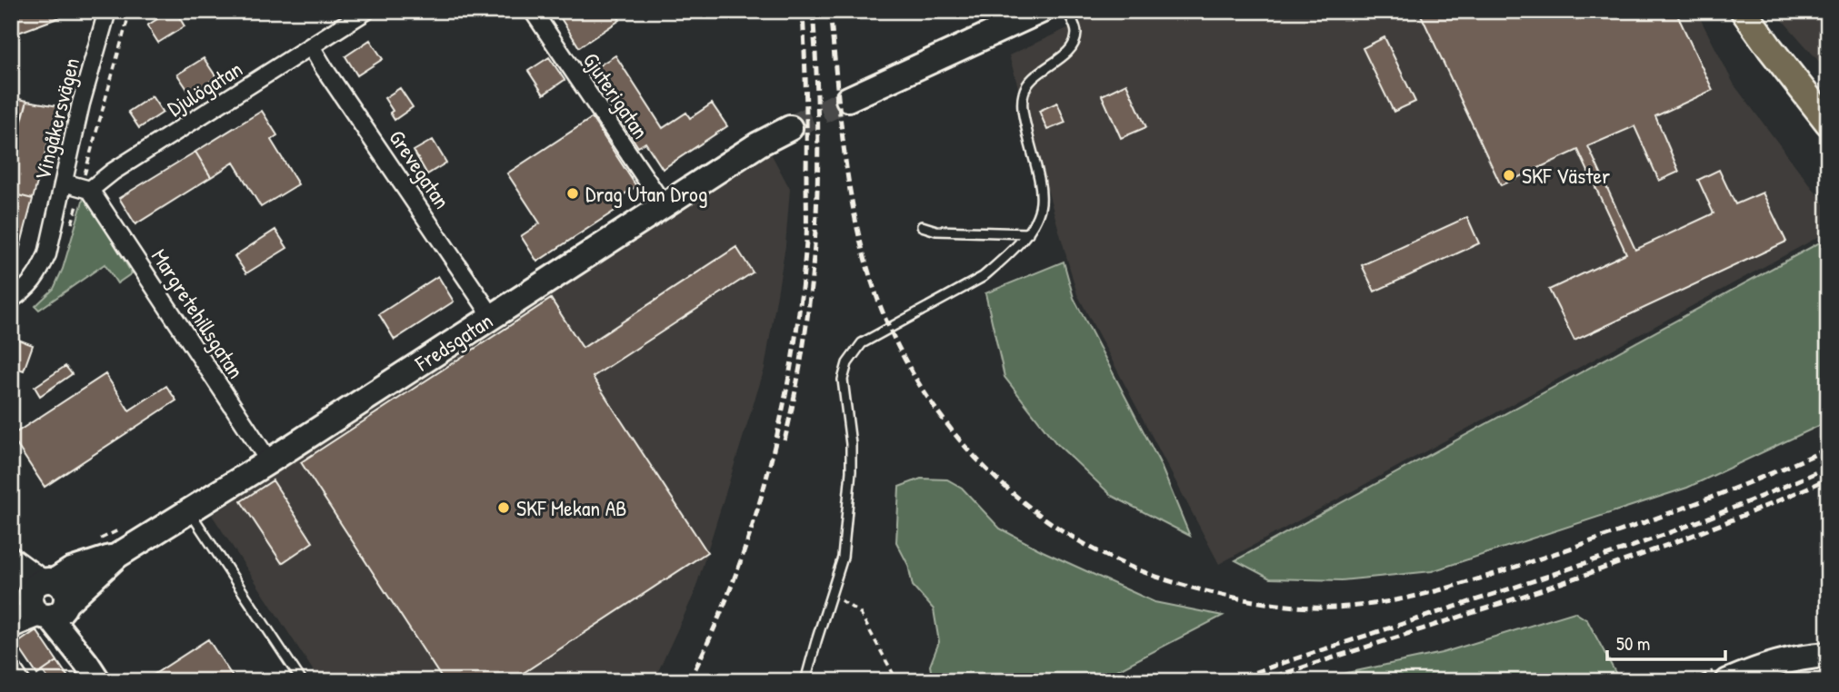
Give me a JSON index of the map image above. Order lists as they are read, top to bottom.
{
  "streets": {
    "street": [
      "Djulögatan",
      "Gjuterigatan",
      "Vingåkersvägen",
      "Grevegatan",
      "Margretehillsgatan",
      "Fredsgatan"
    ]
  },
  "crossings": [
    ["Djulögatan", "Grevegatan"],
    ["Djulögatan", "Margretehillsgatan"],
    ["Gjuterigatan", "Fredsgatan"],
    ["Grevegatan", "Fredsgatan"],
    ["Margretehillsgatan", "Fredsgatan"]
  ],
  "places": ["SKF Väster", "Drag Utan Drog", "SKF Mekan AB"],
  "scale_bar": "50 m"
}
